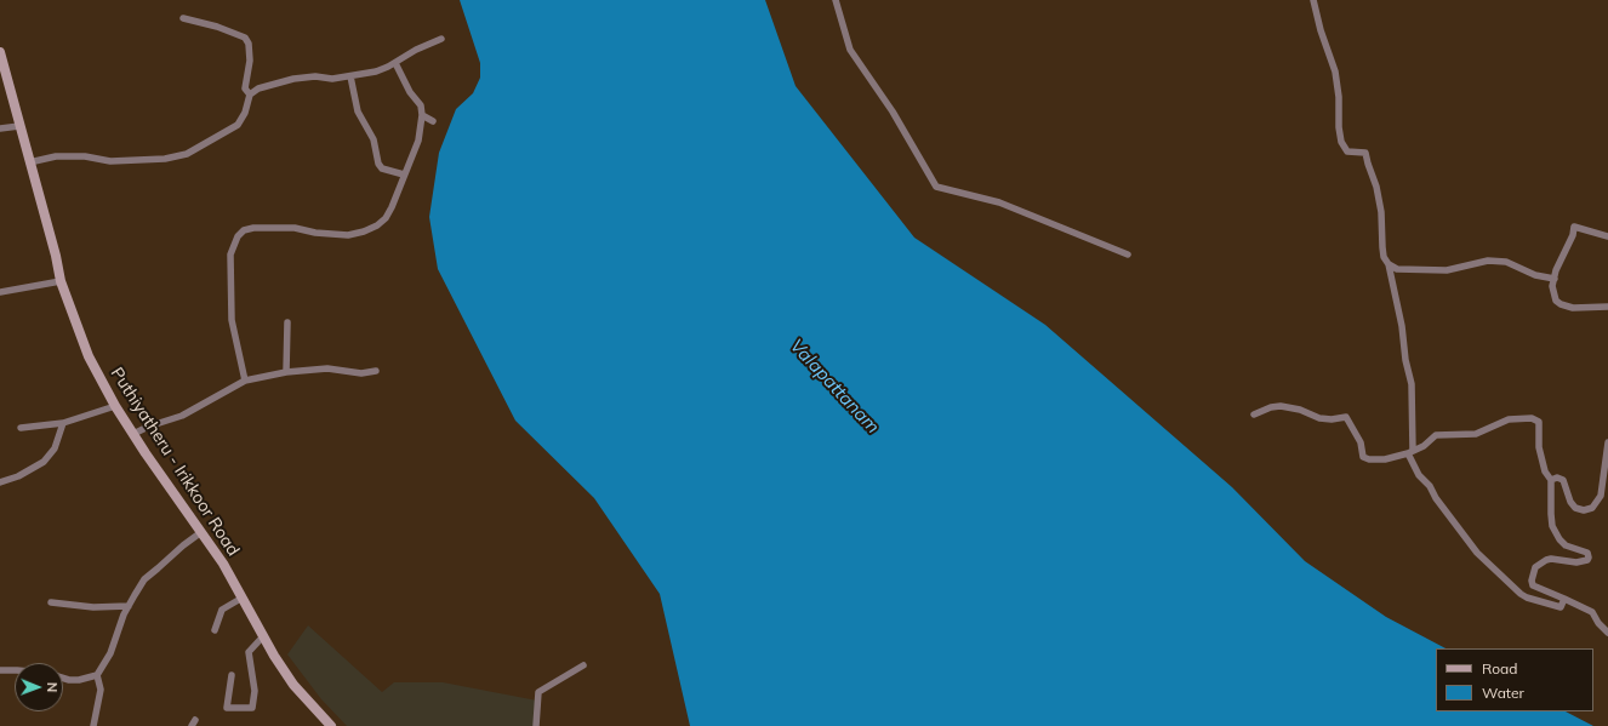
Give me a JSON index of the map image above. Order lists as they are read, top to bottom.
{
  "streets": {
    "main road": ["Puthiyatheru - Irikkoor Road"]
  },
  "water": ["Valapattanam"],
  "legend": ["Road", "Water"],
  "north": "right"
}
